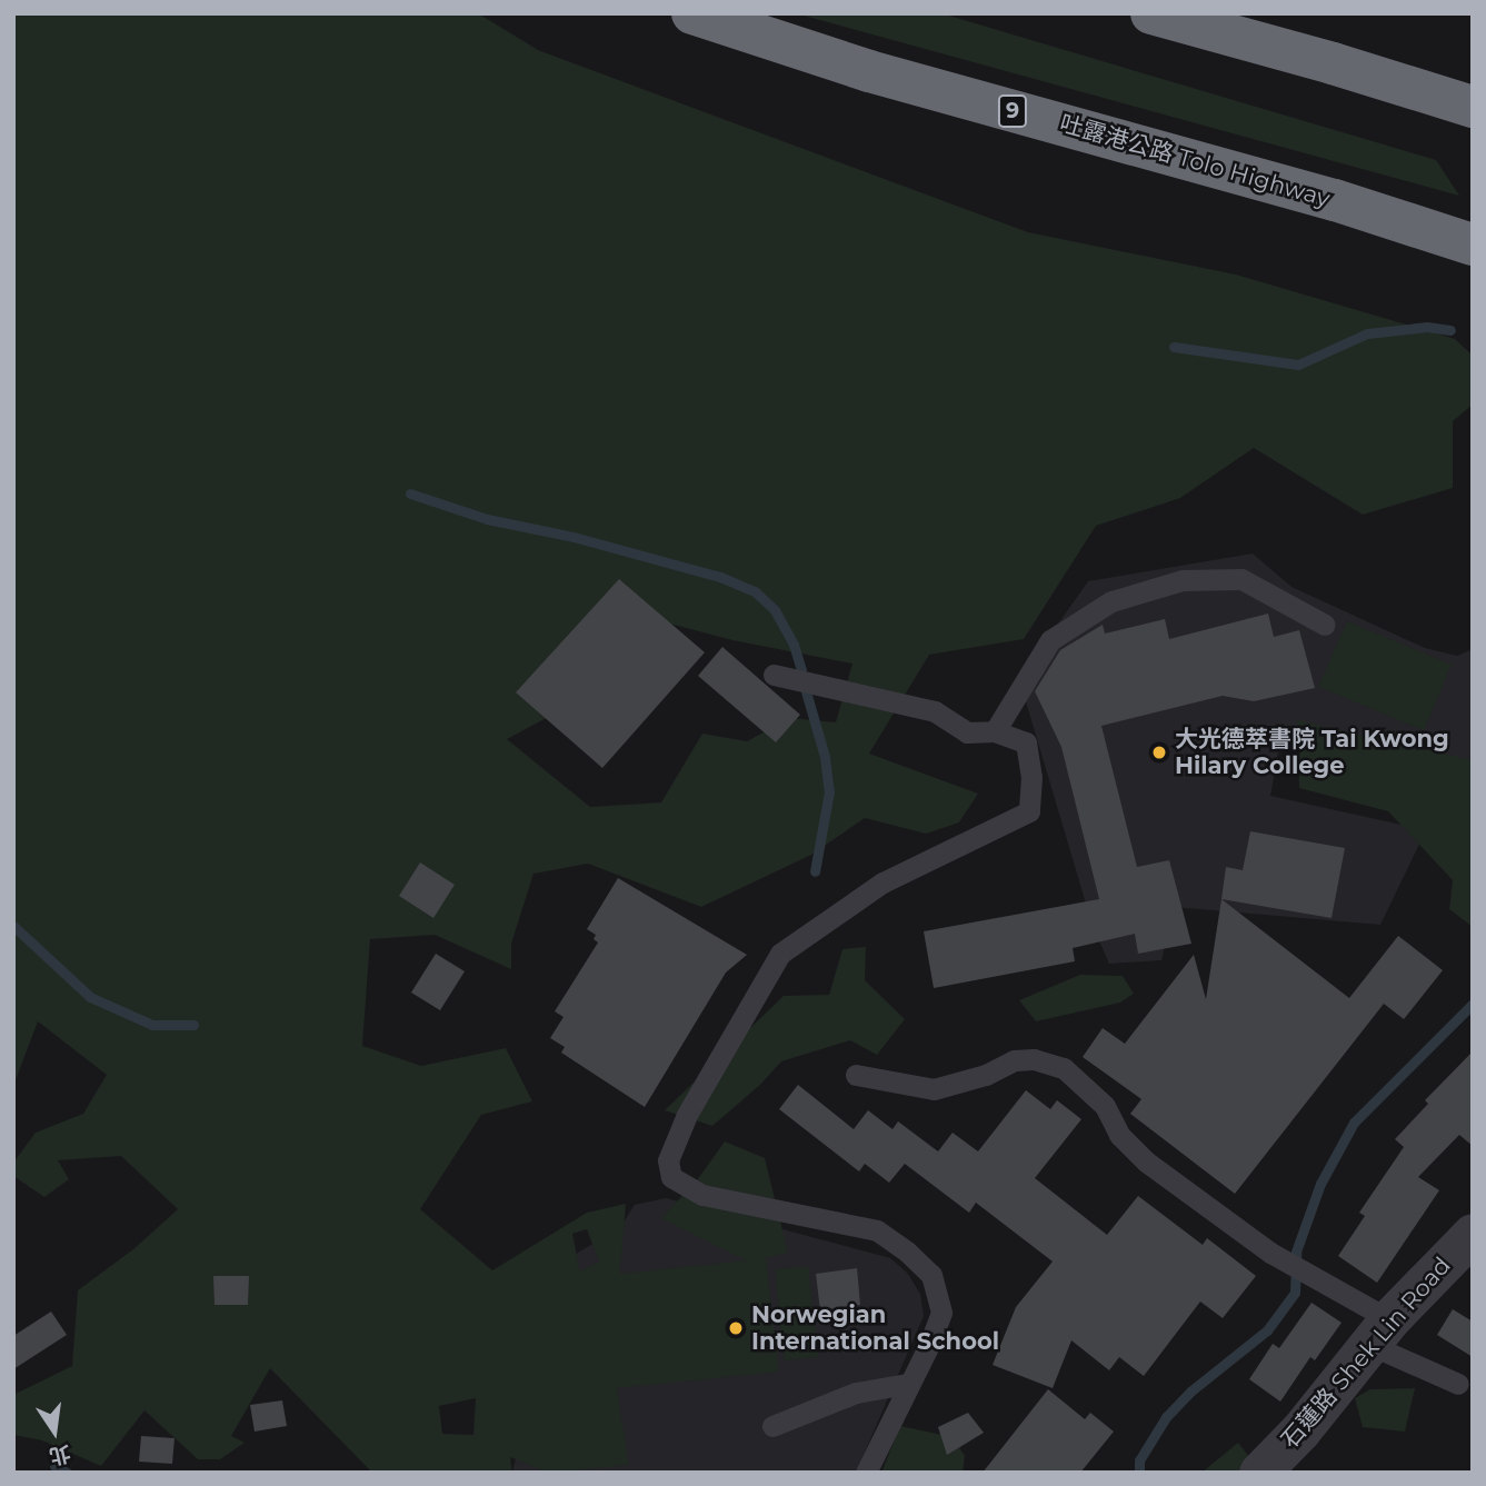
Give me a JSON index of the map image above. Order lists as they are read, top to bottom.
{
  "streets": {
    "highway": ["9", "吐露港公路 Tolo Highway"],
    "street": ["石蓮路 Shek Lin Road"]
  },
  "places": ["大光德萃書院 Tai Kwong Hilary College", "Norwegian International School"],
  "north": "bottom"
}
